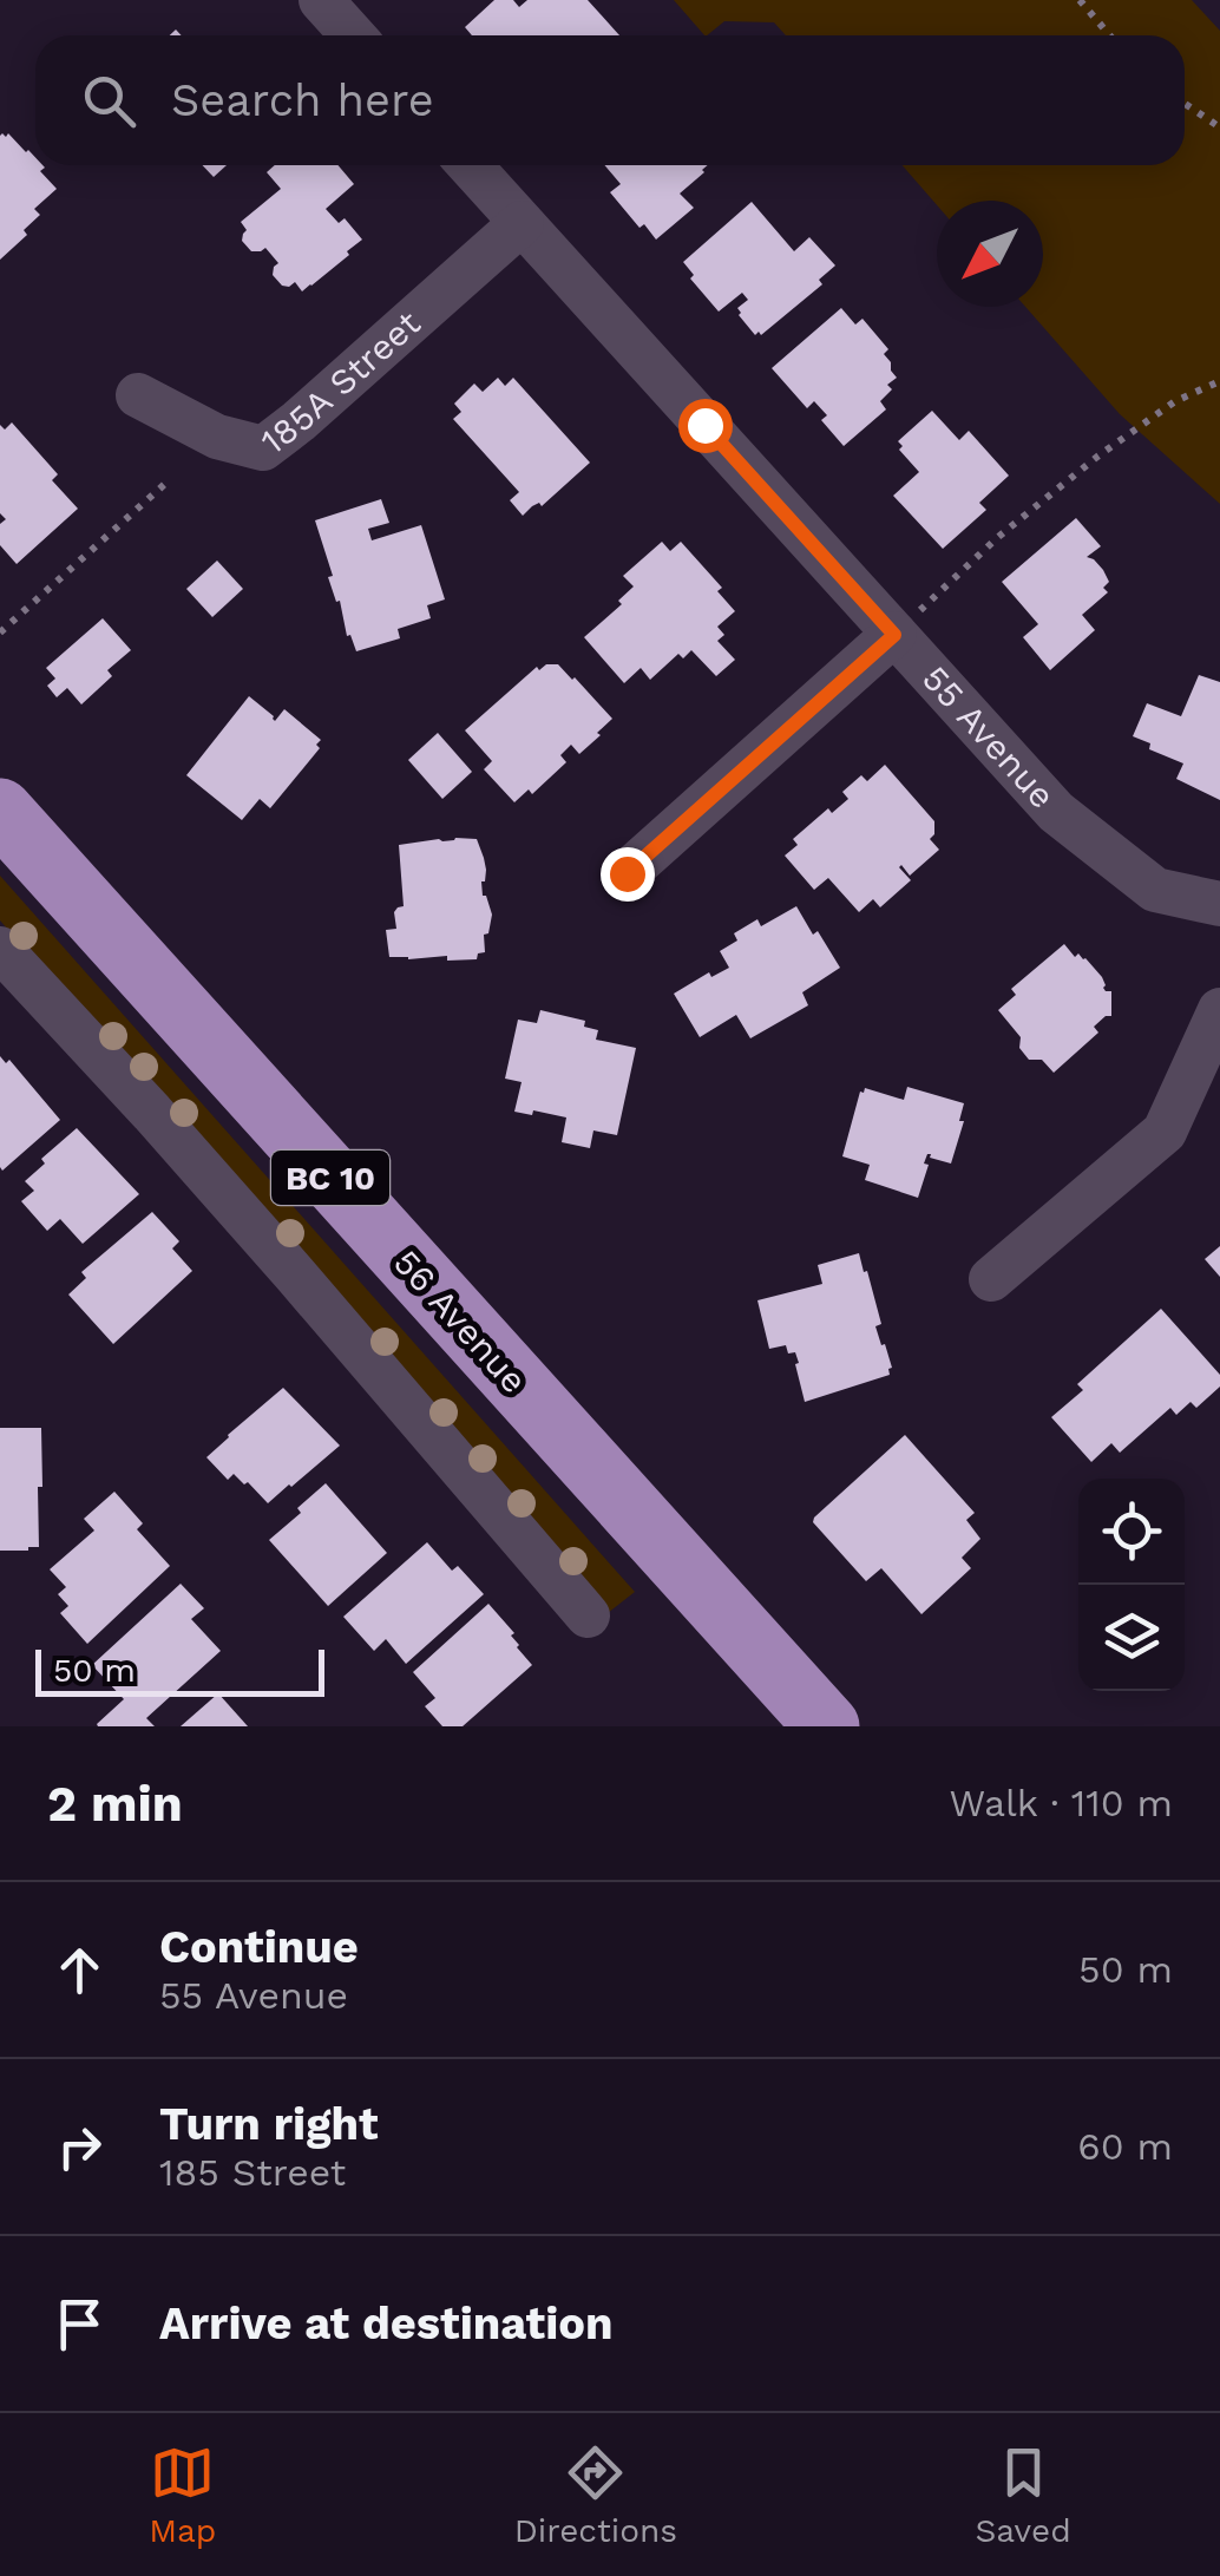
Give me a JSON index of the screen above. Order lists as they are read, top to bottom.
{
  "streets": {
    "highway": ["BC 10", "56 Avenue"],
    "street": ["185A Street", "55 Avenue"]
  },
  "crossings": [
    ["185A Street", "55 Avenue"]
  ],
  "scale_bar": "50 m",
  "north": "bottom left",
  "page": {
    "search": "Search here",
    "scale": "50 m",
    "heading": ["2 min", "Walk · 110 m"],
    "list": [
      ["Continue", "55 Avenue", "50 m"],
      ["Turn right", "185 Street", "60 m"],
      "Arrive at destination"
    ],
    "nav": ["Map", "Directions", "Saved"]
  }
}
